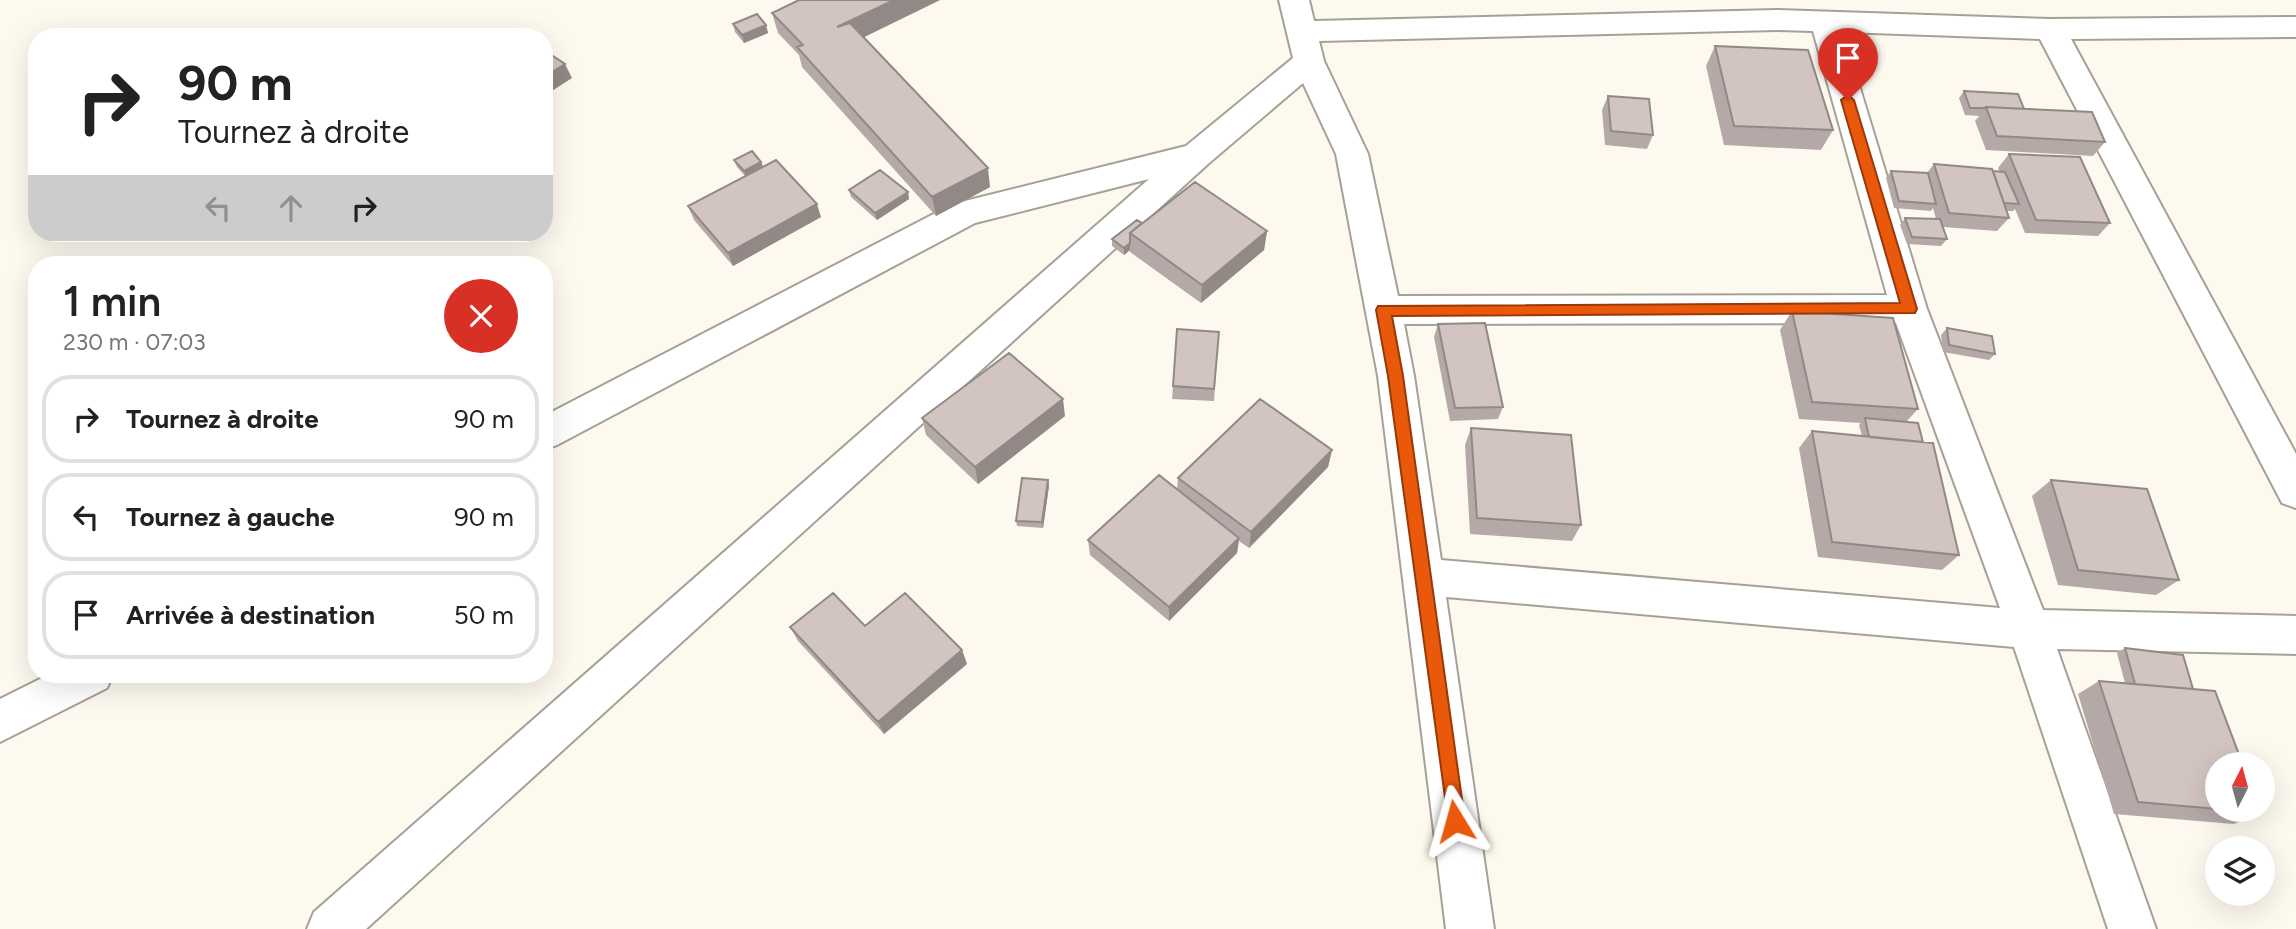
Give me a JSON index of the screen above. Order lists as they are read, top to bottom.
{
  "north": "top",
  "page": {
    "turn": ["90 m", "Tournez à droite"],
    "heading": ["1 min", "230 m · 07:03"],
    "list": [
      {
        "name": "Tournez à droite",
        "value": "90 m"
      },
      {
        "name": "Tournez à gauche",
        "value": "90 m"
      },
      {
        "name": "Arrivée à destination",
        "value": "50 m"
      }
    ]
  }
}
